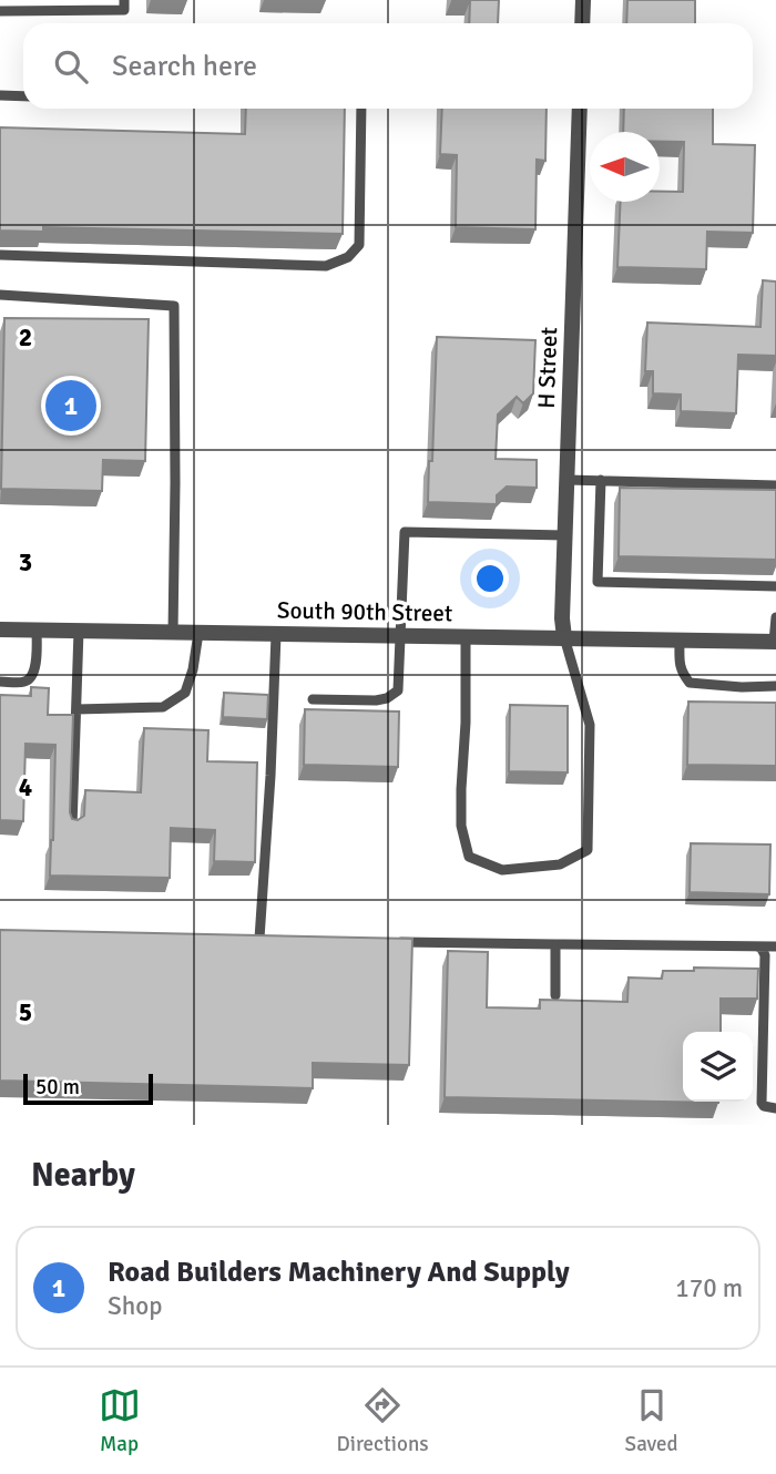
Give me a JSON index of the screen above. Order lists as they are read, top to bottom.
{
  "streets": {
    "street": ["H Street", "South 90th Street"]
  },
  "crossings": [
    ["H Street", "South 90th Street"]
  ],
  "scale_bar": "50 m",
  "north": "left",
  "page": {
    "search": "Search here",
    "pins": "1",
    "scale": "50 m",
    "heading": "Nearby",
    "list": [
      {
        "mark": "1",
        "name": "Road Builders Machinery And Supply",
        "note": "Shop",
        "value": "170 m"
      }
    ],
    "nav": ["Map", "Directions", "Saved"]
  },
  "grid": {
    "rows": [
      "2",
      "3",
      "4",
      "5"
    ]
  }
}
